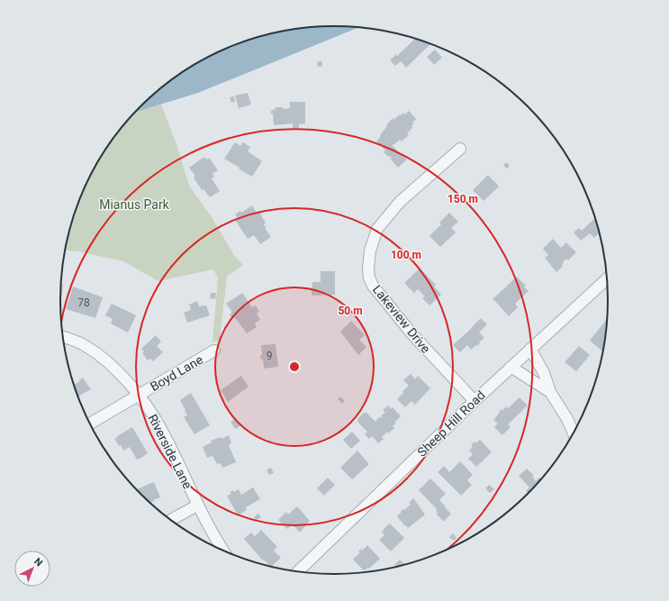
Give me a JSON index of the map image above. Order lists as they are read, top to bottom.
{
  "streets": {
    "street": [
      "Lakeview Drive",
      "Boyd Lane",
      "Sheep Hill Road",
      "Riverside Lane"
    ]
  },
  "crossings": [
    ["Lakeview Drive", "Sheep Hill Road"],
    ["Boyd Lane", "Riverside Lane"]
  ],
  "parks": ["Mianus Park"],
  "house_numbers": ["78", "9"],
  "north": "top right",
  "rings": ["150 m", "100 m", "50 m"]
}
